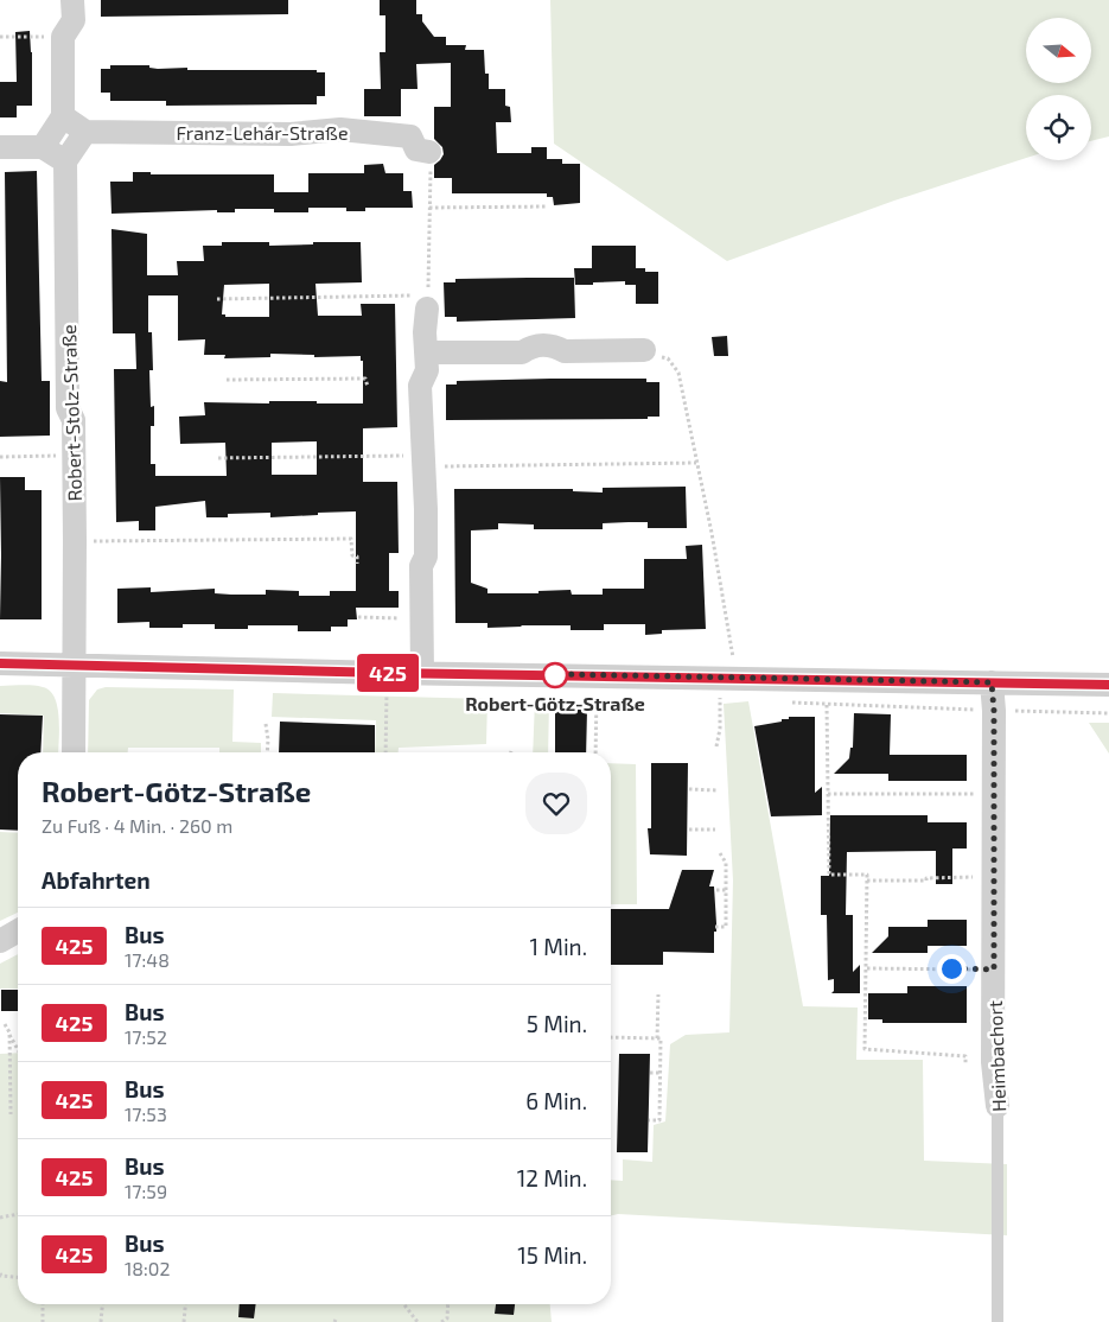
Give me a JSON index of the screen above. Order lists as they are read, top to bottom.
{
  "streets": {
    "street": ["Franz-Lehár-Straße", "Robert-Stolz-Straße", "Heimbachort"]
  },
  "places": ["Robert-Götz-Straße"],
  "lines": ["bus line 425"],
  "north": "right",
  "page": {
    "on_map": "425",
    "heading": [
      ["Robert-Götz-Straße", "Zu Fuß · 4 Min. · 260 m"],
      "Abfahrten"
    ],
    "list": [
      {
        "mark": "425",
        "name": "Bus",
        "note": "17:48",
        "value": "1 Min."
      },
      {
        "mark": "425",
        "name": "Bus",
        "note": "17:52",
        "value": "5 Min."
      },
      {
        "mark": "425",
        "name": "Bus",
        "note": "17:53",
        "value": "6 Min."
      },
      {
        "mark": "425",
        "name": "Bus",
        "note": "17:59",
        "value": "12 Min."
      },
      {
        "mark": "425",
        "name": "Bus",
        "note": "18:02",
        "value": "15 Min."
      }
    ]
  }
}
